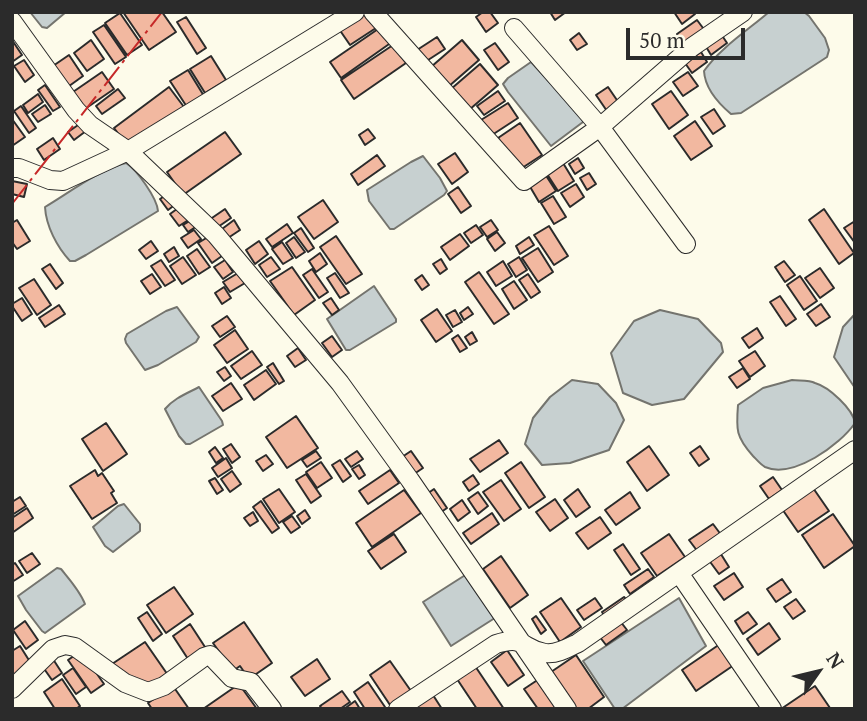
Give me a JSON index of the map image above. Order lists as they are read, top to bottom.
{
  "scale_bar": "50 m",
  "north": "top right"
}
